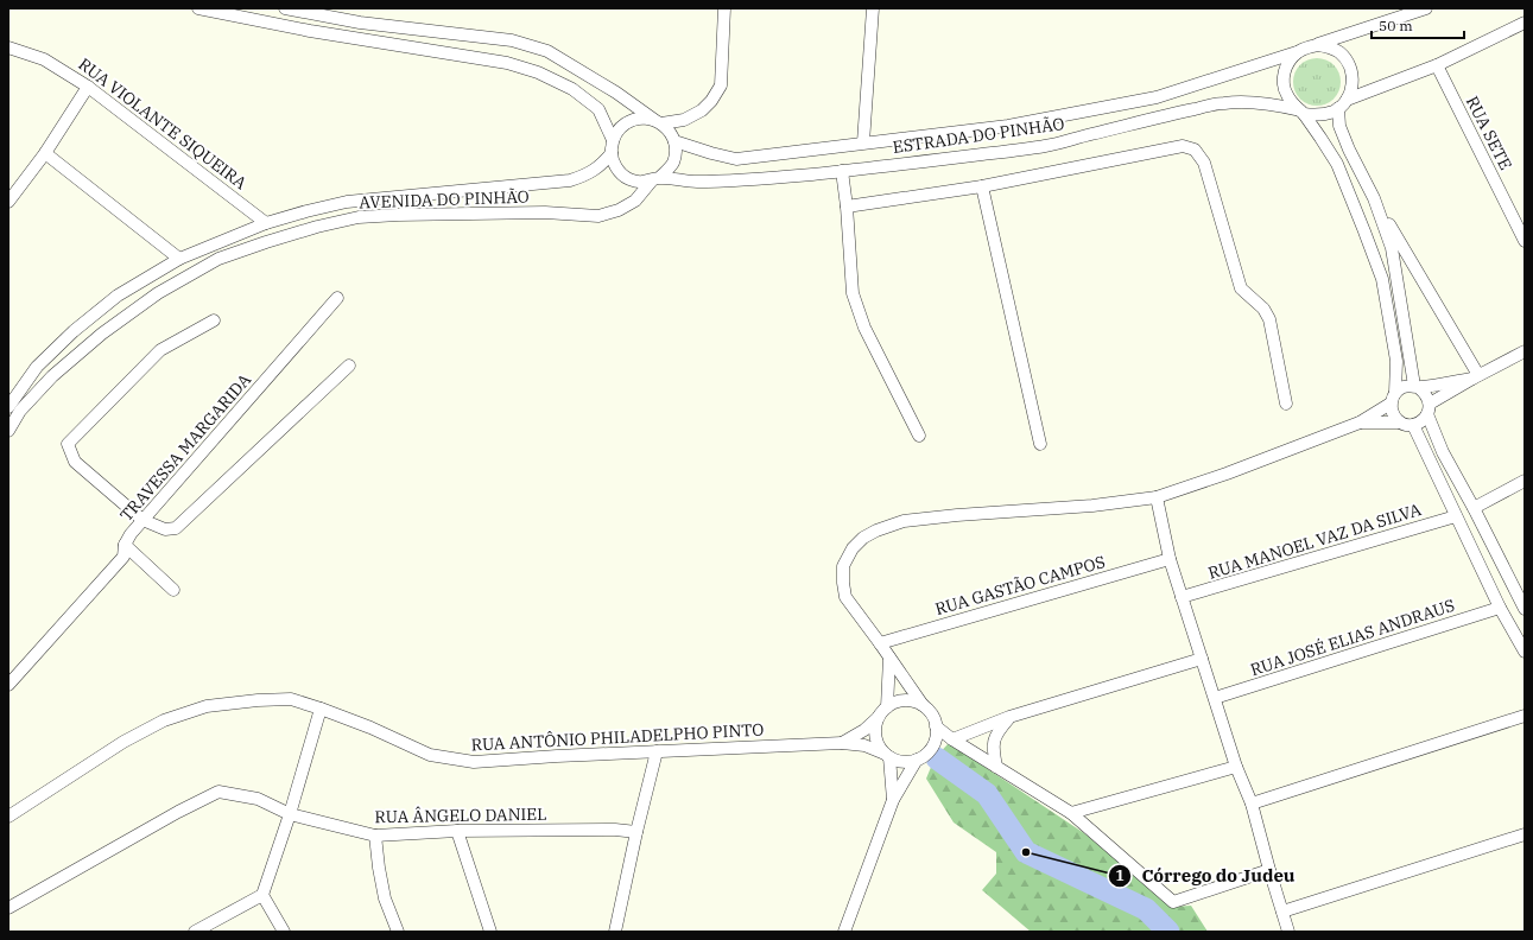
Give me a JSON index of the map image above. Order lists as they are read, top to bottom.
{
  "streets": {
    "street": [
      "RUA VIOLANTE SIQUEIRA",
      "RUA SETE",
      "ESTRADA DO PINHÃO",
      "AVENIDA DO PINHÃO",
      "TRAVESSA MARGARIDA",
      "RUA MANOEL VAZ DA SILVA",
      "RUA GASTÃO CAMPOS",
      "RUA JOSÉ ELIAS ANDRAUS",
      "RUA ANTÔNIO PHILADELPHO PINTO",
      "RUA ÂNGELO DANIEL"
    ]
  },
  "crossings": [
    ["ESTRADA DO PINHÃO", "AVENIDA DO PINHÃO"]
  ],
  "places": ["Córrego do Judeu"],
  "scale_bar": "50 m"
}
